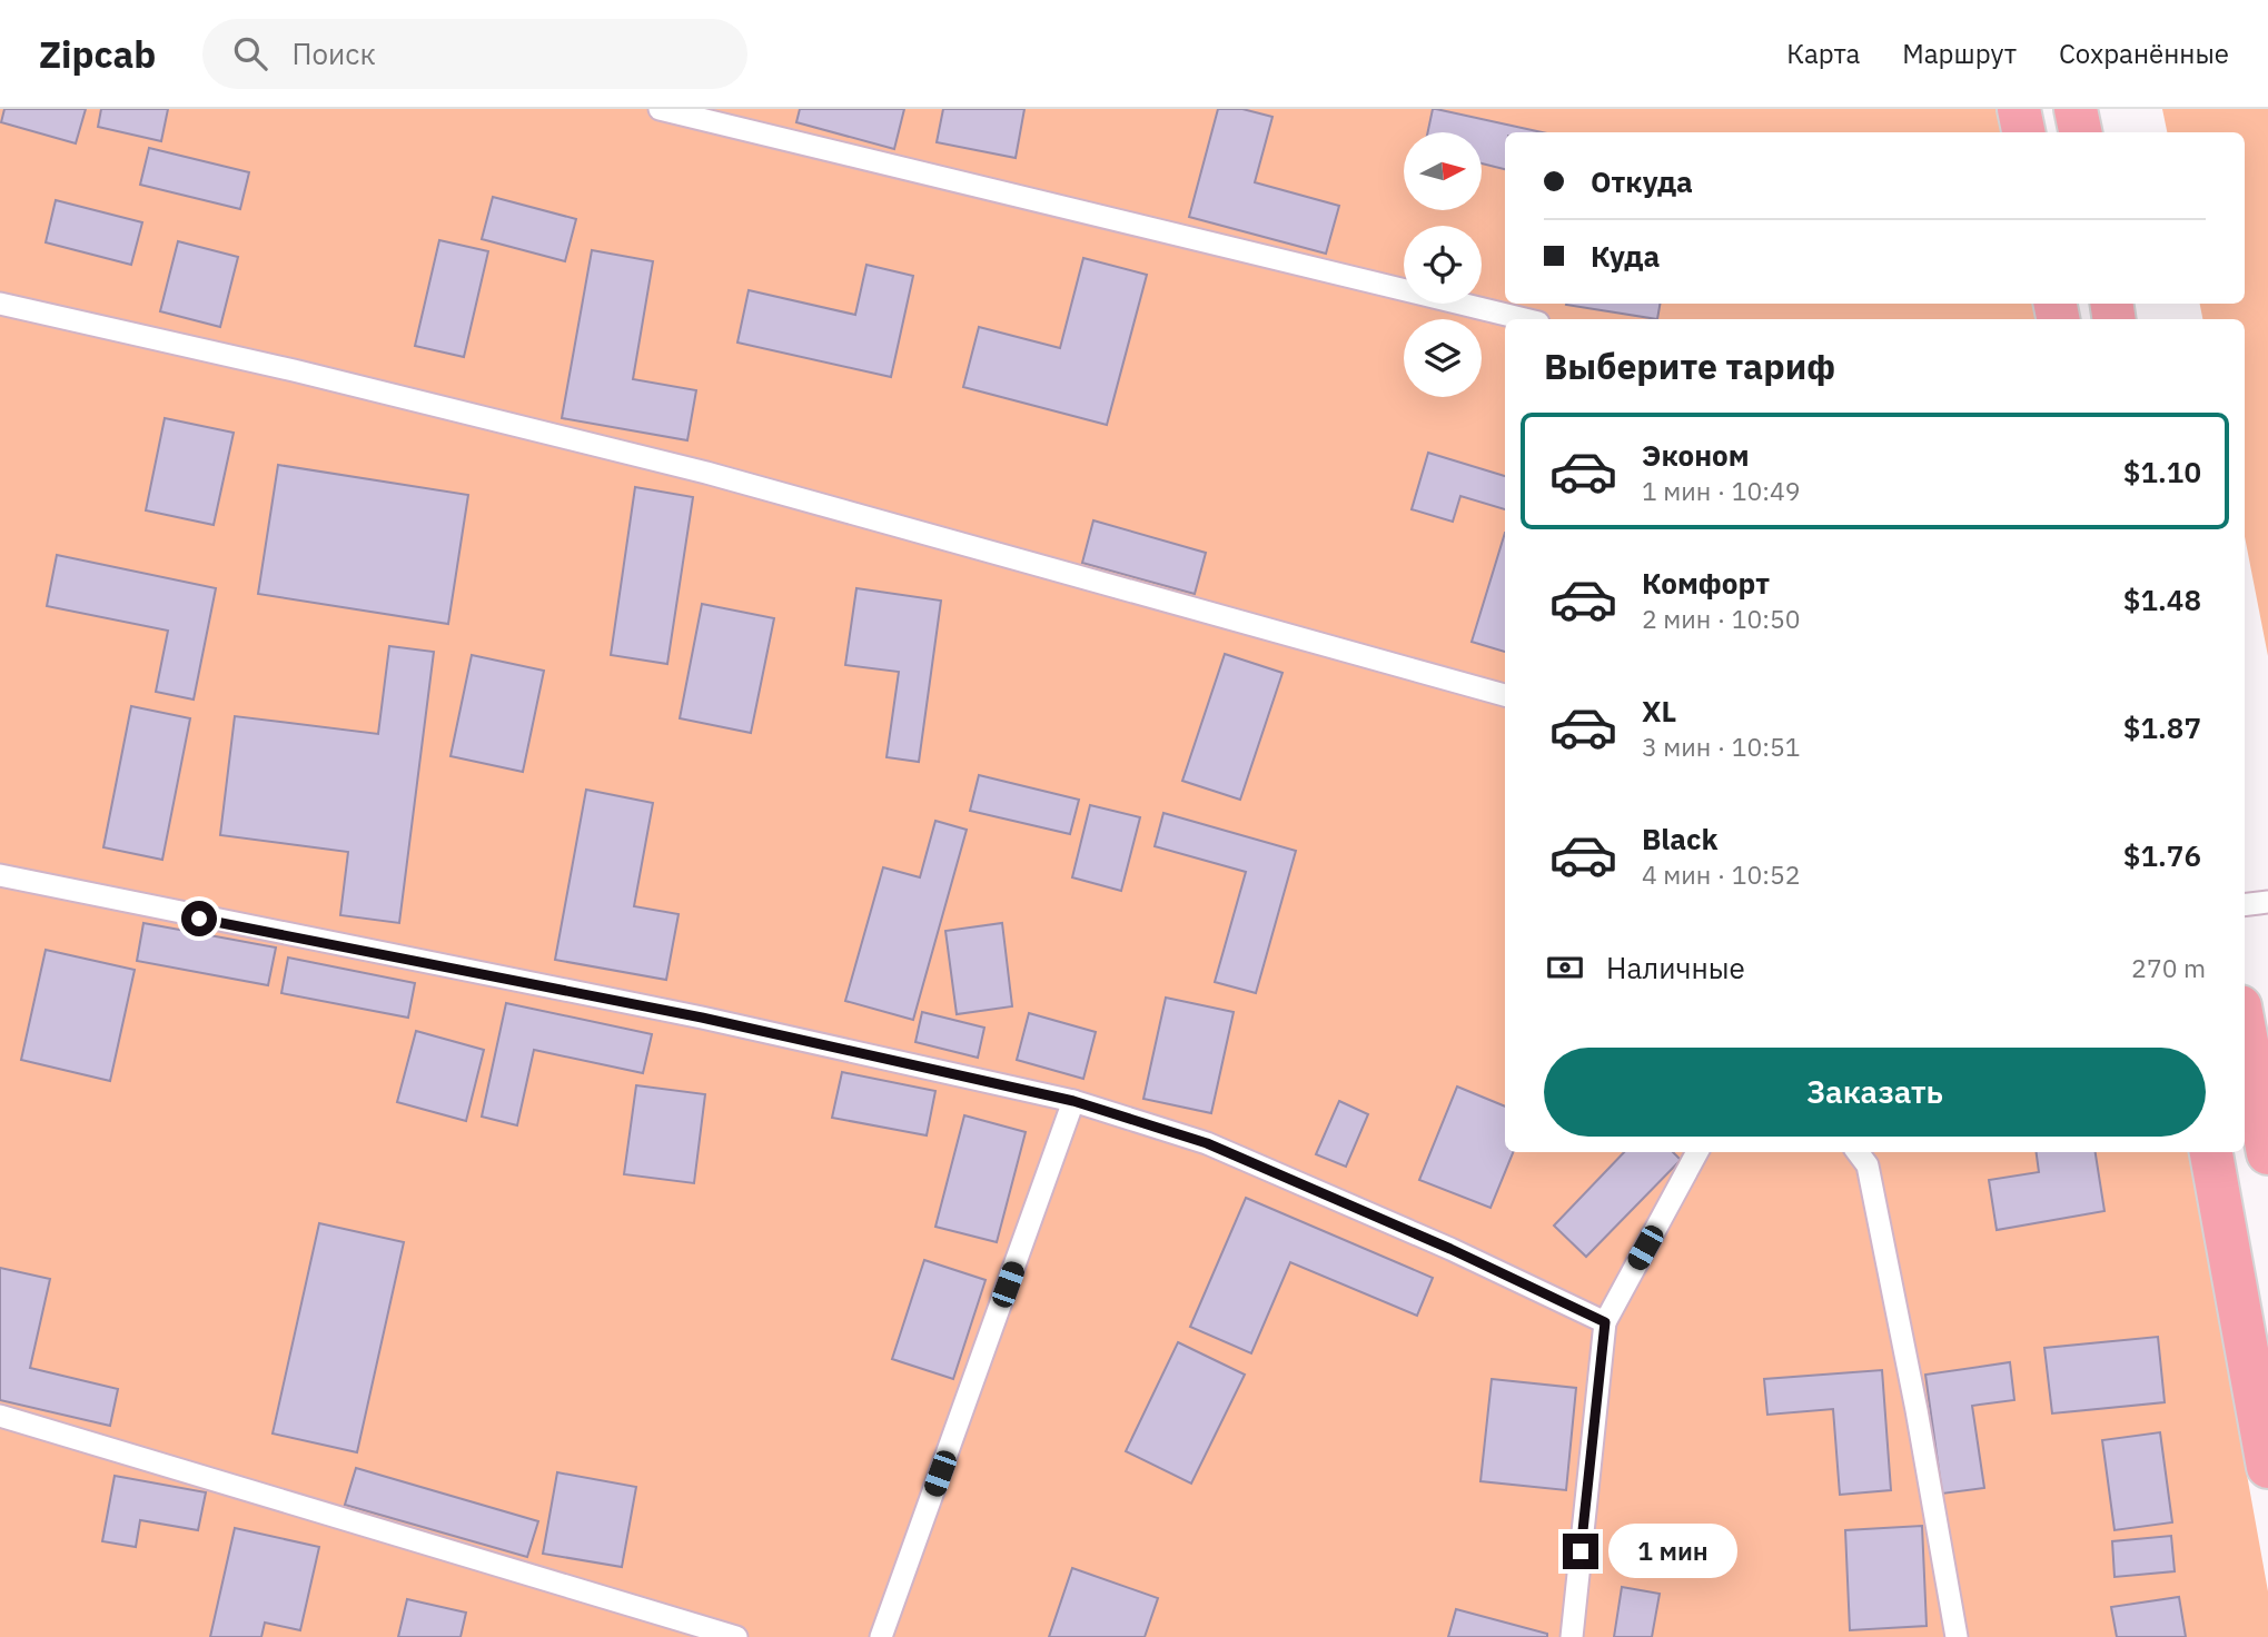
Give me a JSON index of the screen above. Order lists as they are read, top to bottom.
{
  "north": "right",
  "page": {
    "header": "Zipcab",
    "search": "Поиск",
    "nav": ["Карта", "Маршрут", "Сохранённые"],
    "banner": ["Откуда", "Куда"],
    "heading": "Выберите тариф",
    "list": [
      {
        "name": "Эконом",
        "note": "1 мин · 10:49",
        "value": "$1.10"
      },
      {
        "name": "Комфорт",
        "note": "2 мин · 10:50",
        "value": "$1.48"
      },
      {
        "name": "XL",
        "note": "3 мин · 10:51",
        "value": "$1.87"
      },
      {
        "name": "Black",
        "note": "4 мин · 10:52",
        "value": "$1.76"
      }
    ],
    "pay": ["Наличные", "270 m"],
    "buttons": "Заказать",
    "bubble": "1 мин"
  }
}
